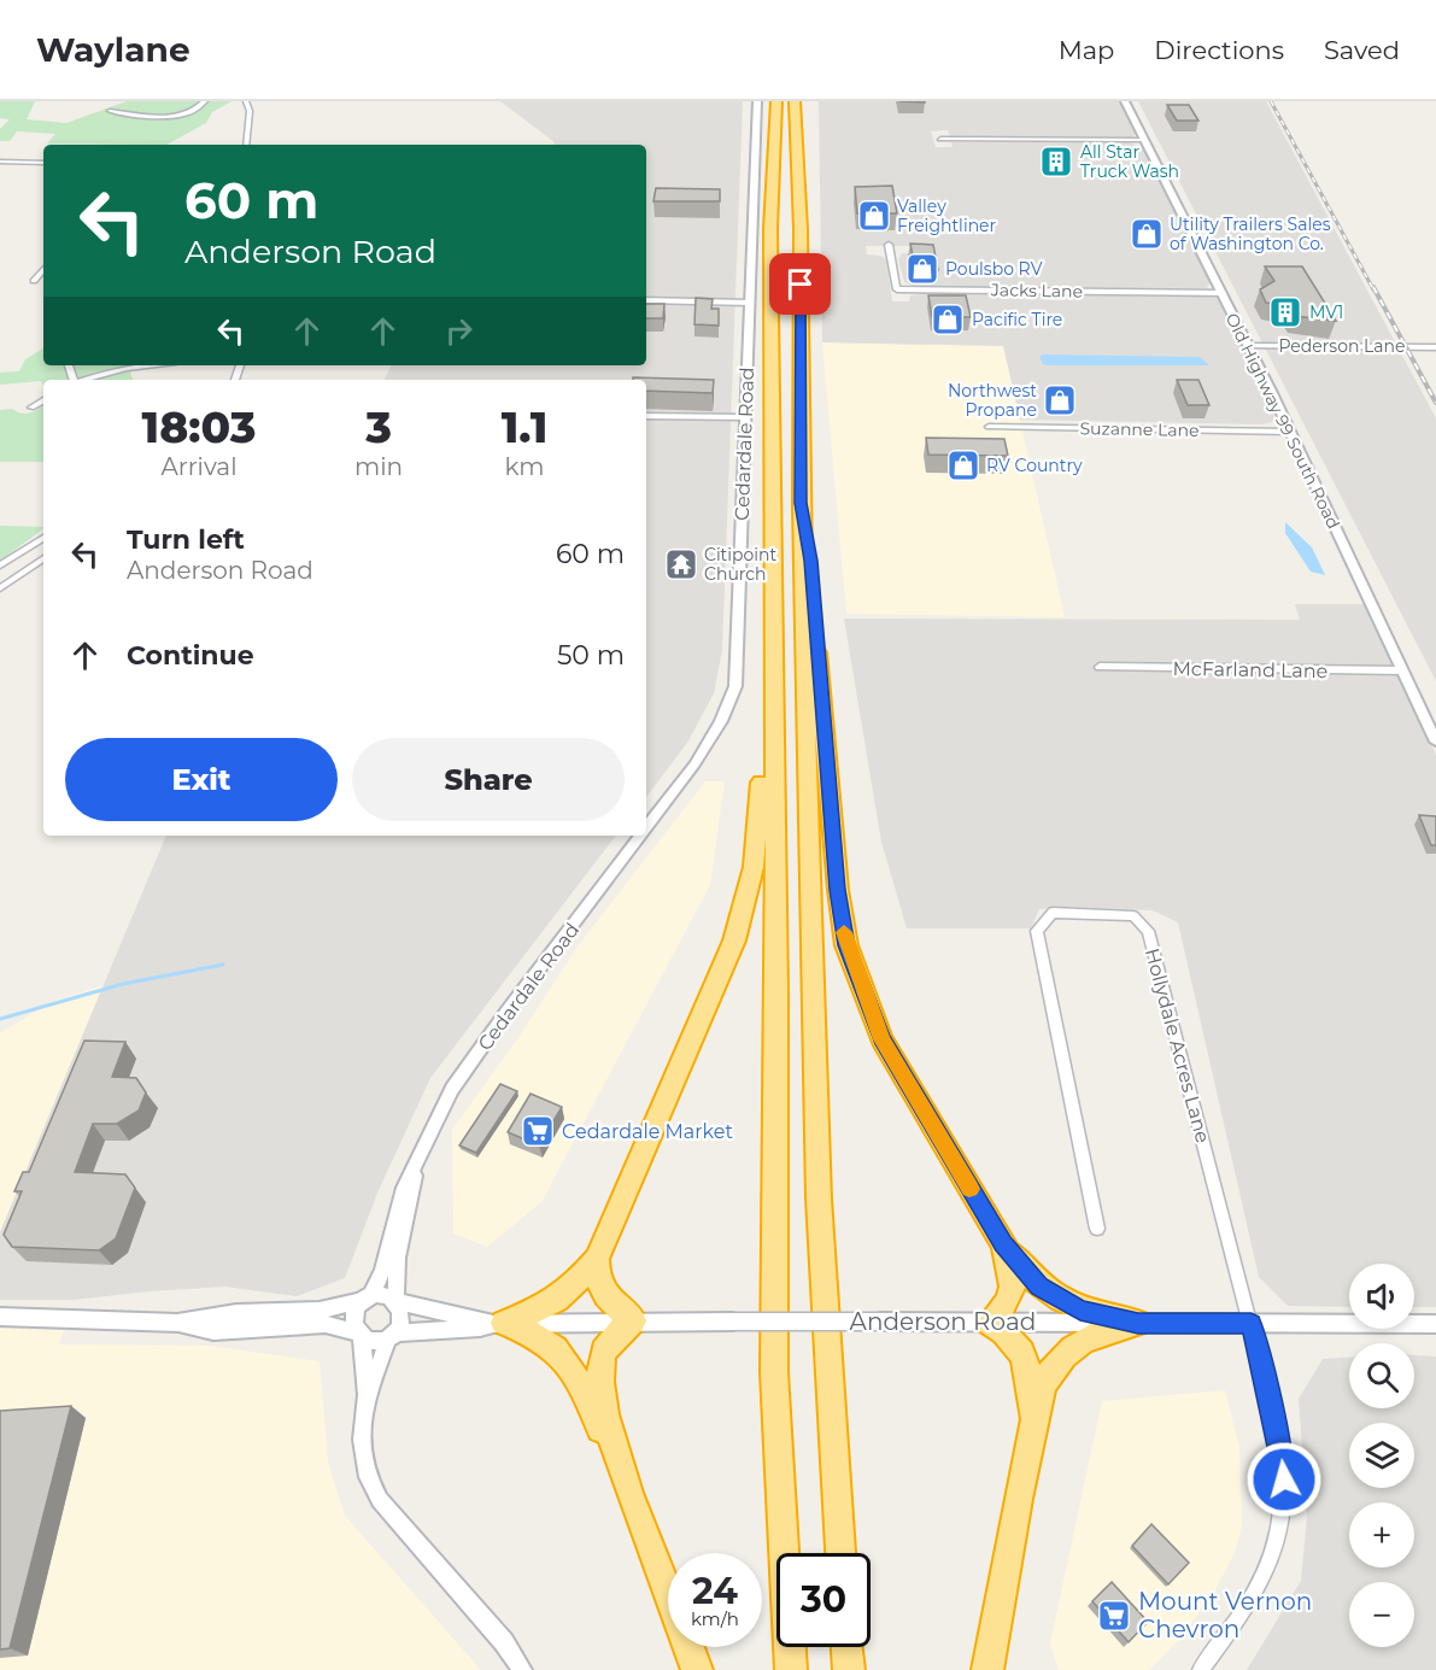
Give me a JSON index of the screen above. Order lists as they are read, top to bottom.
{
  "streets": {
    "street": [
      "Jacks Lane",
      "Pederson Lane",
      "Old Highway 99 South Road",
      "Suzanne Lane",
      "Cedardale Road",
      "McFarland Lane",
      "Hollydale Acres Lane",
      "Anderson Road"
    ]
  },
  "crossings": [
    ["Jacks Lane", "Old Highway 99 South Road"],
    ["Pederson Lane", "Old Highway 99 South Road"],
    ["Old Highway 99 South Road", "Suzanne Lane"],
    ["Old Highway 99 South Road", "McFarland Lane"],
    ["Cedardale Road", "Anderson Road"],
    ["Hollydale Acres Lane", "Anderson Road"]
  ],
  "places": {
    "building": ["All Star Truck Wash", "MV1"],
    "shop": [
      "Valley Freightliner",
      "Utility Trailers Sales of Washington Co.",
      "Poulsbo RV",
      "Pacific Tire",
      "Northwest Propane",
      "RV Country"
    ],
    "temple": ["Citipoint Church"],
    "supermarket": ["Cedardale Market", "Mount Vernon Chevron"]
  },
  "page": {
    "header": "Waylane",
    "nav": ["Map", "Directions", "Saved"],
    "turn": ["60 m", "Anderson Road"],
    "eta": [
      "18:03",
      "Arrival",
      "3",
      "min",
      "1.1",
      "km"
    ],
    "list": [
      {
        "name": "Turn left",
        "note": "Anderson Road",
        "value": "60 m"
      },
      {
        "name": "Continue",
        "value": "50 m"
      }
    ],
    "buttons": ["Exit", "Share"],
    "map_buttons": ["+", "−"],
    "speed": "24 km/h",
    "limit": "30"
  }
}
